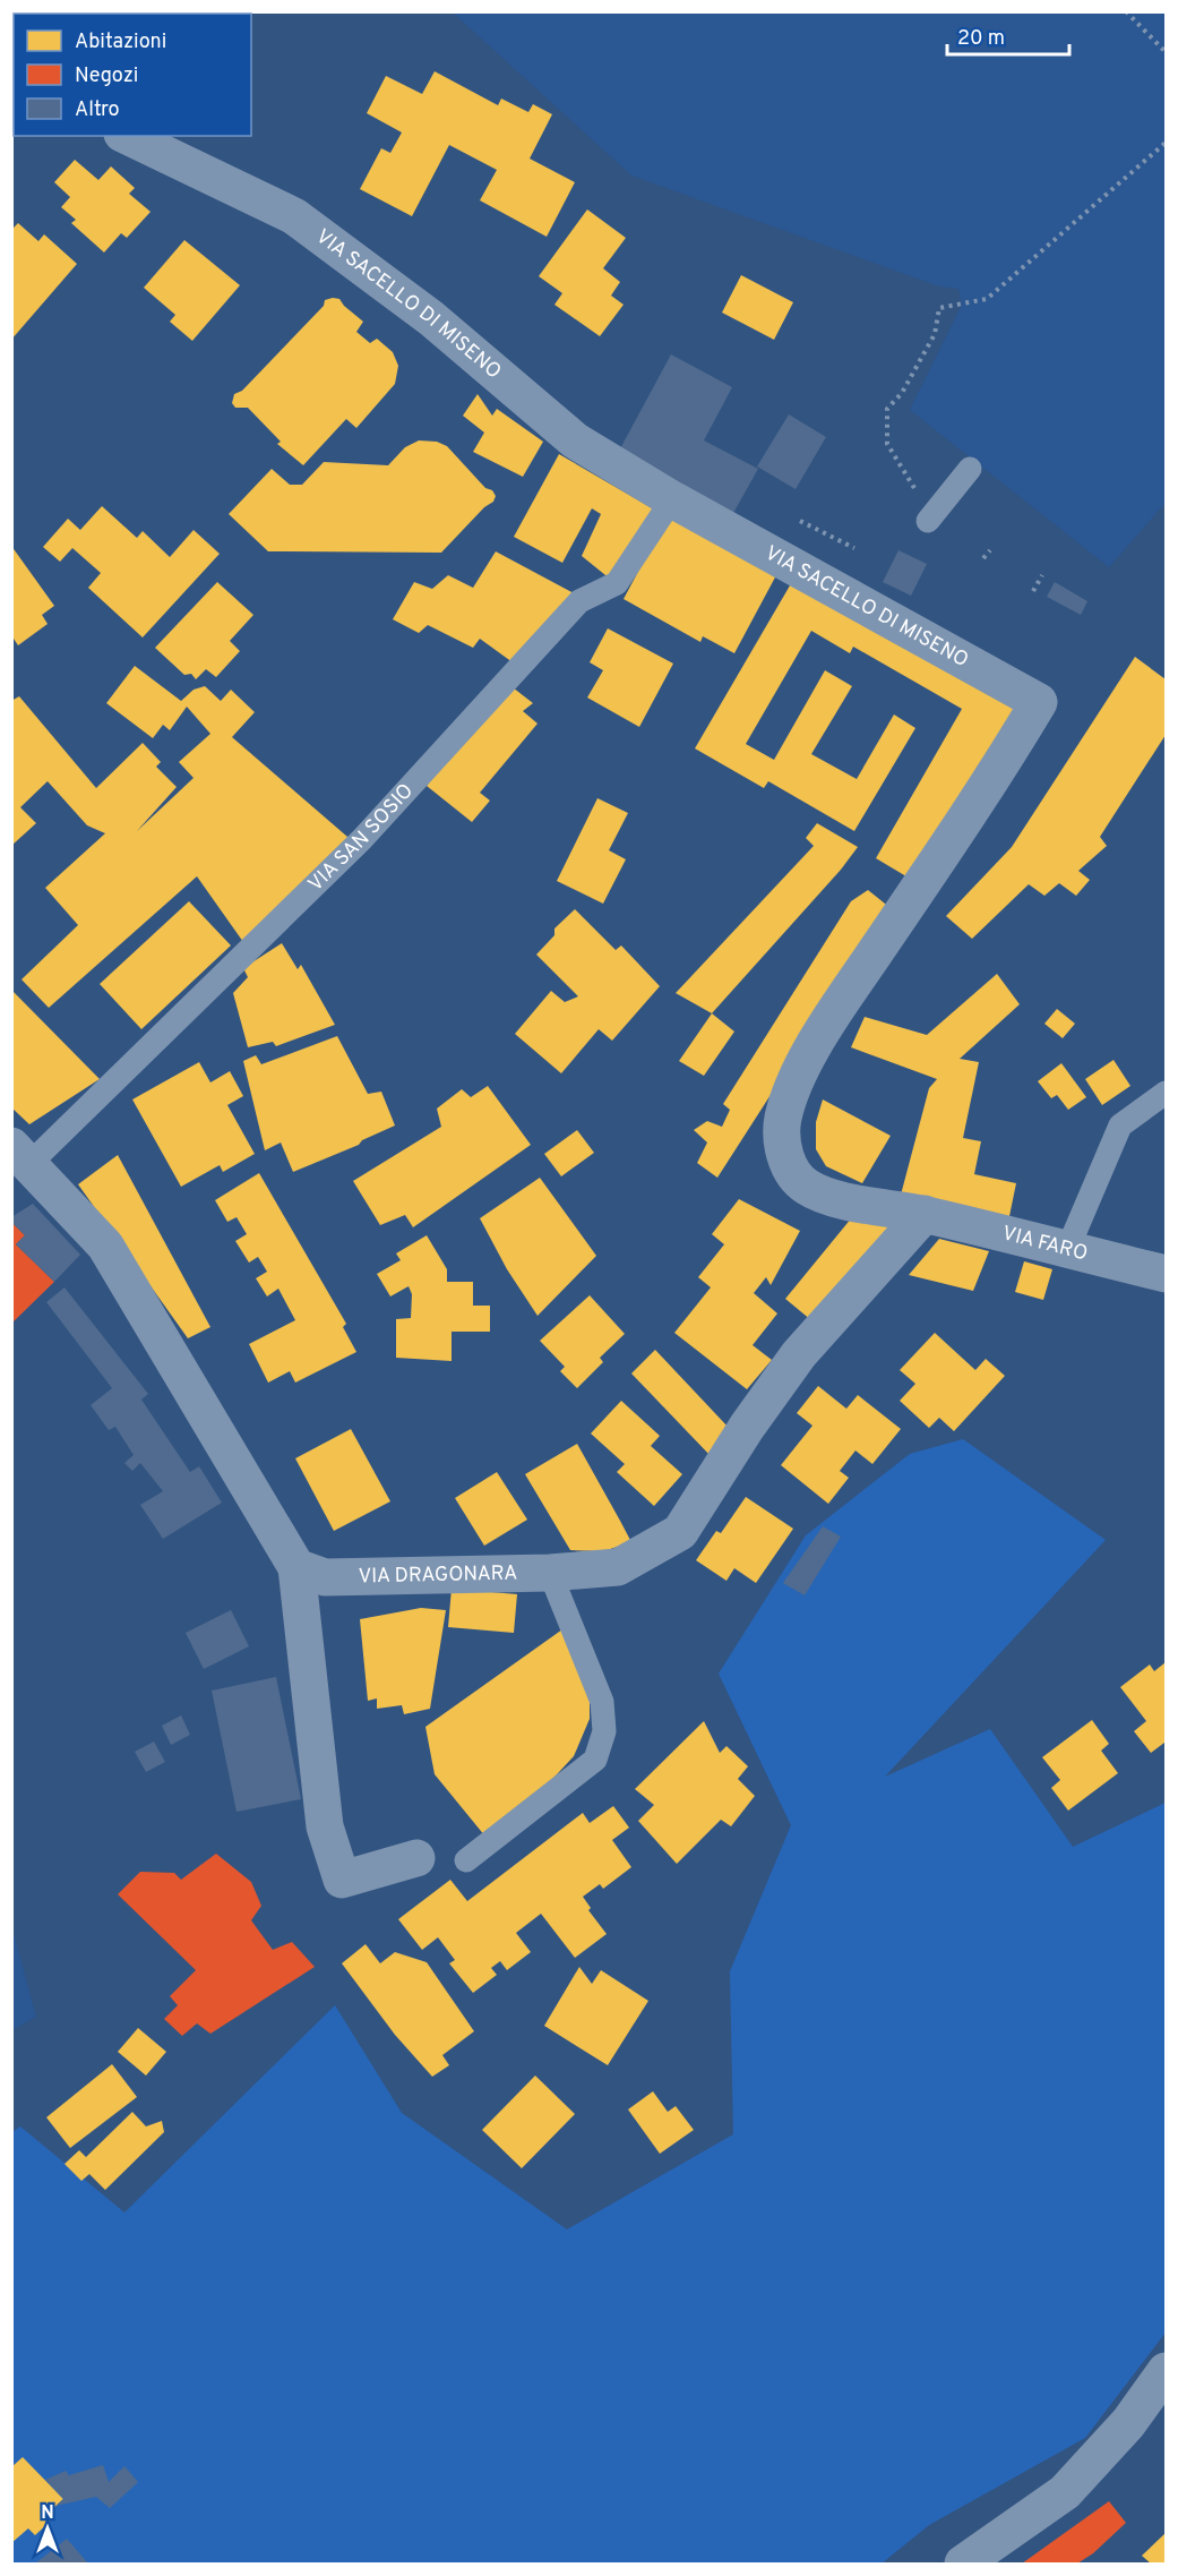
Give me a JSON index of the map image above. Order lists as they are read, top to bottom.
{
  "streets": {
    "street": ["VIA SACELLO DI MISENO", "VIA FARO", "VIA DRAGONARA"],
    "lane": ["VIA SAN SOSIO"]
  },
  "crossings": [
    ["VIA SACELLO DI MISENO", "VIA SAN SOSIO"],
    ["VIA SACELLO DI MISENO", "VIA FARO"],
    ["VIA SACELLO DI MISENO", "VIA DRAGONARA"],
    ["VIA FARO", "VIA DRAGONARA"]
  ],
  "legend": ["Abitazioni", "Negozi", "Altro"],
  "scale_bar": "20 m",
  "north": "top"
}
